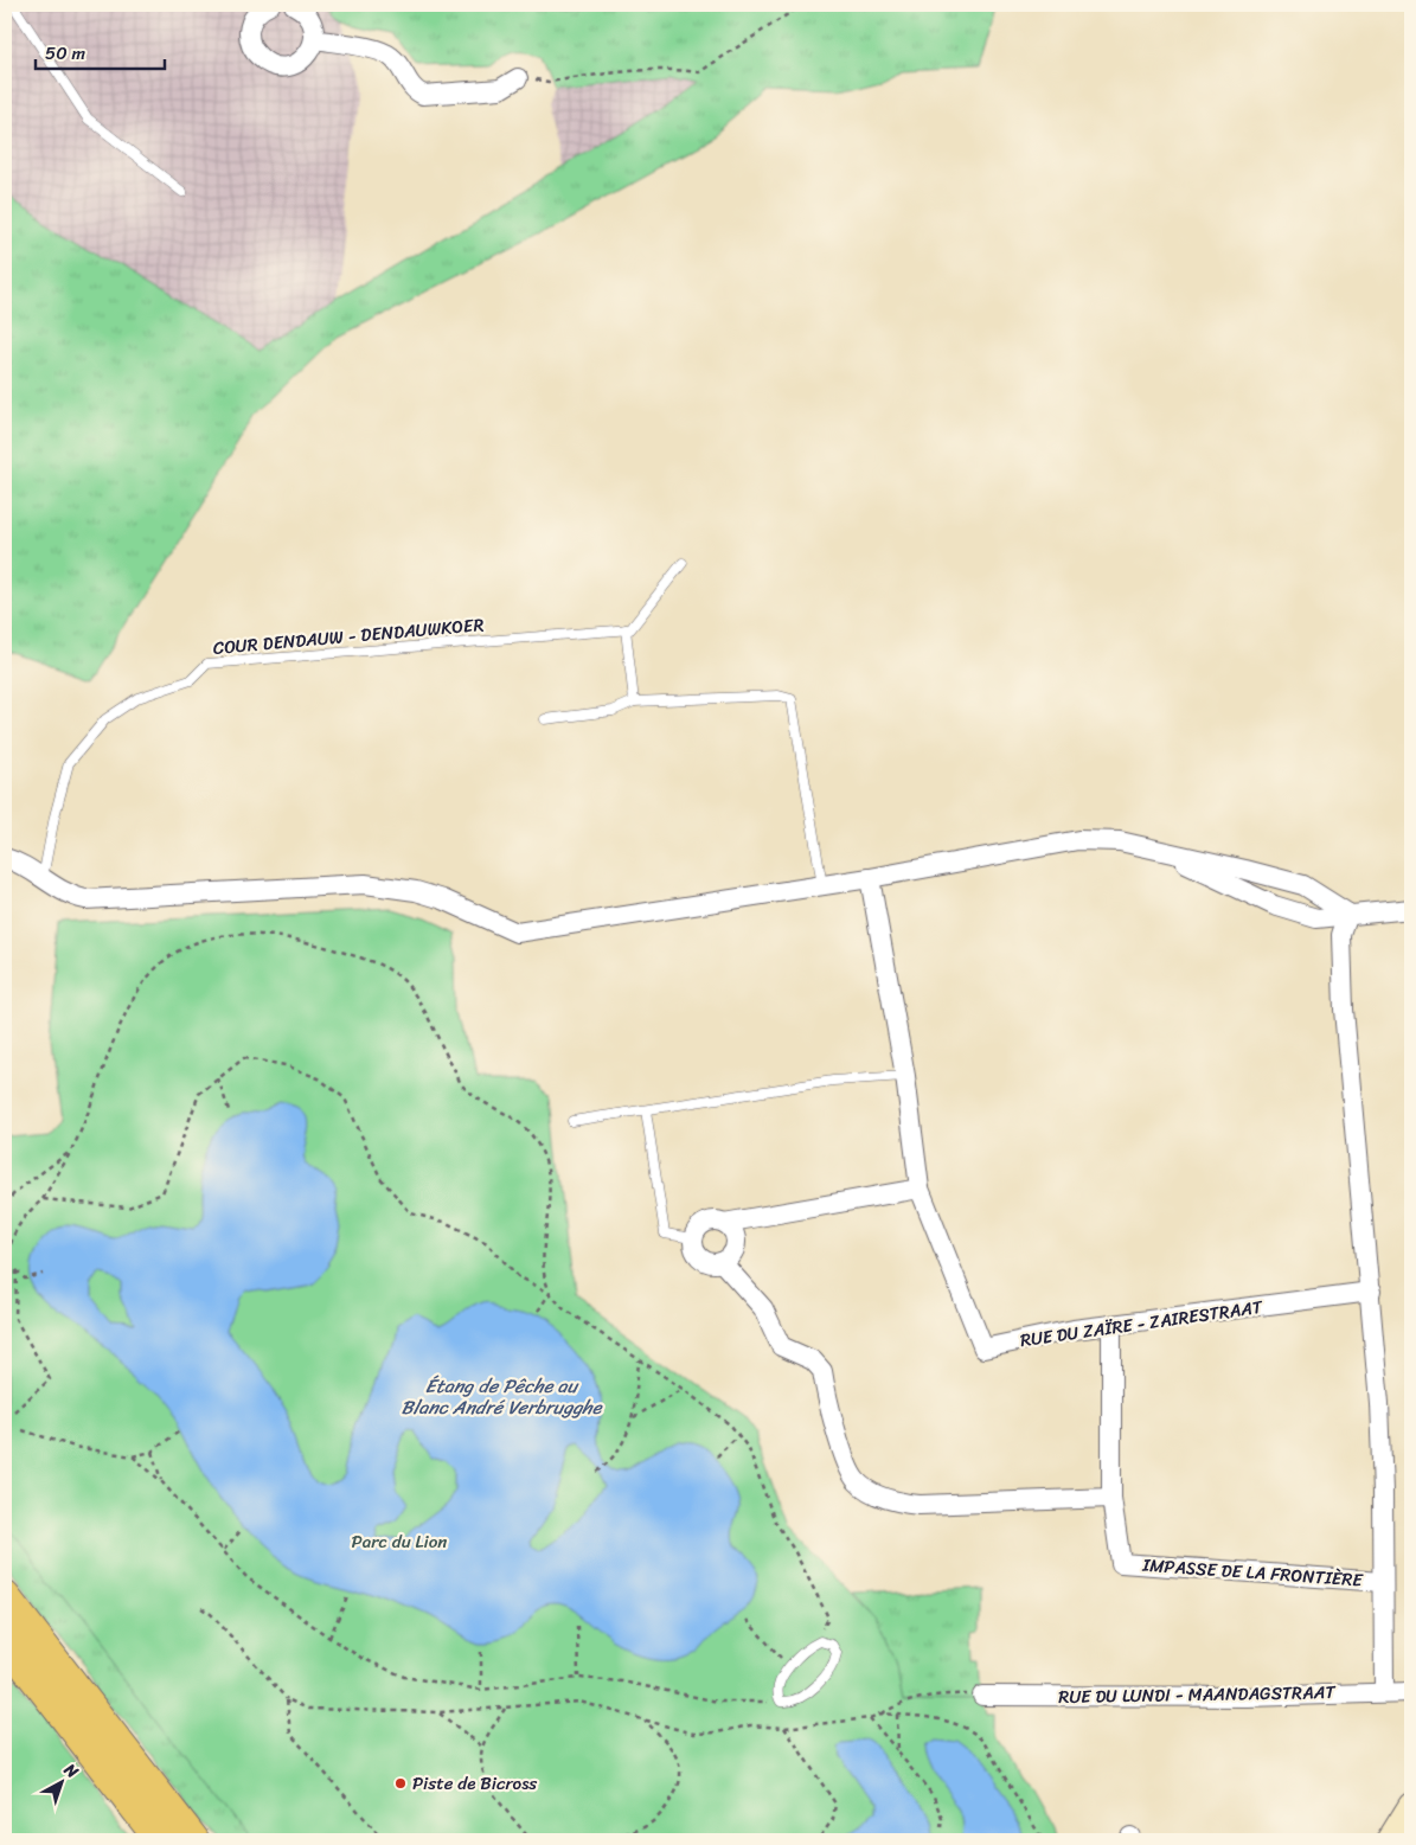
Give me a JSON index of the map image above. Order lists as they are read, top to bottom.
{
  "streets": {
    "street": ["RUE DU ZAÏRE - ZAIRESTRAAT", "IMPASSE DE LA FRONTIÈRE", "RUE DU LUNDI - MAANDAGSTRAAT"],
    "lane": ["COUR DENDAUW - DENDAUWKOER"]
  },
  "water": ["Étang de Pêche au Blanc André Verbrugghe"],
  "parks": ["Parc du Lion"],
  "places": ["Piste de Bicross"],
  "scale_bar": "50 m",
  "north": "top right"
}
